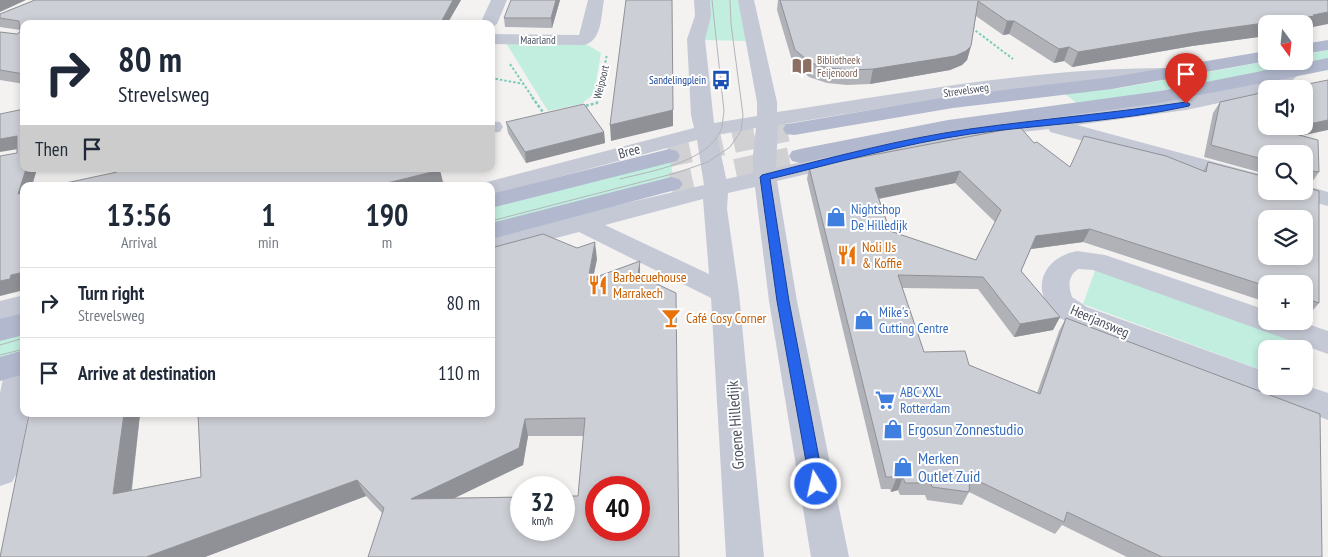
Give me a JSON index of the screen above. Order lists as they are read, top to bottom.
{
  "streets": {
    "main road": ["Strevelsweg", "Bree"],
    "street": ["Maarland", "Heerjansweg", "Groene Hilledijk"],
    "path": ["Weipoort"]
  },
  "crossings": [
    ["Maarland", "Weipoort"],
    ["Strevelsweg", "Bree"],
    ["Bree", "Groene Hilledijk"]
  ],
  "places": {
    "library": ["Bibliotheek Feijenoord"],
    "bus stop": ["Sandelingplein"],
    "shop": [
      "Nightshop De Hilledijk",
      "Mike's Cutting Centre",
      "Ergosun Zonnestudio",
      "Merken Outlet Zuid"
    ],
    "restaurant": ["Noli IJs & Koffie", "Barbecuehouse Marrakech"],
    "bar": ["Café Cosy Corner"],
    "supermarket": ["ABC XXL Rotterdam"]
  },
  "north": "bottom",
  "page": {
    "map_buttons": ["+", "−"],
    "turn": ["80 m", "Strevelsweg"],
    "then": "Then",
    "eta": [
      "13:56",
      "Arrival",
      "1",
      "min",
      "190",
      "m"
    ],
    "list": [
      {
        "name": "Turn right",
        "note": "Strevelsweg",
        "value": "80 m"
      },
      {
        "name": "Arrive at destination",
        "value": "110 m"
      }
    ],
    "speed": "32 km/h",
    "limit": "40"
  }
}
